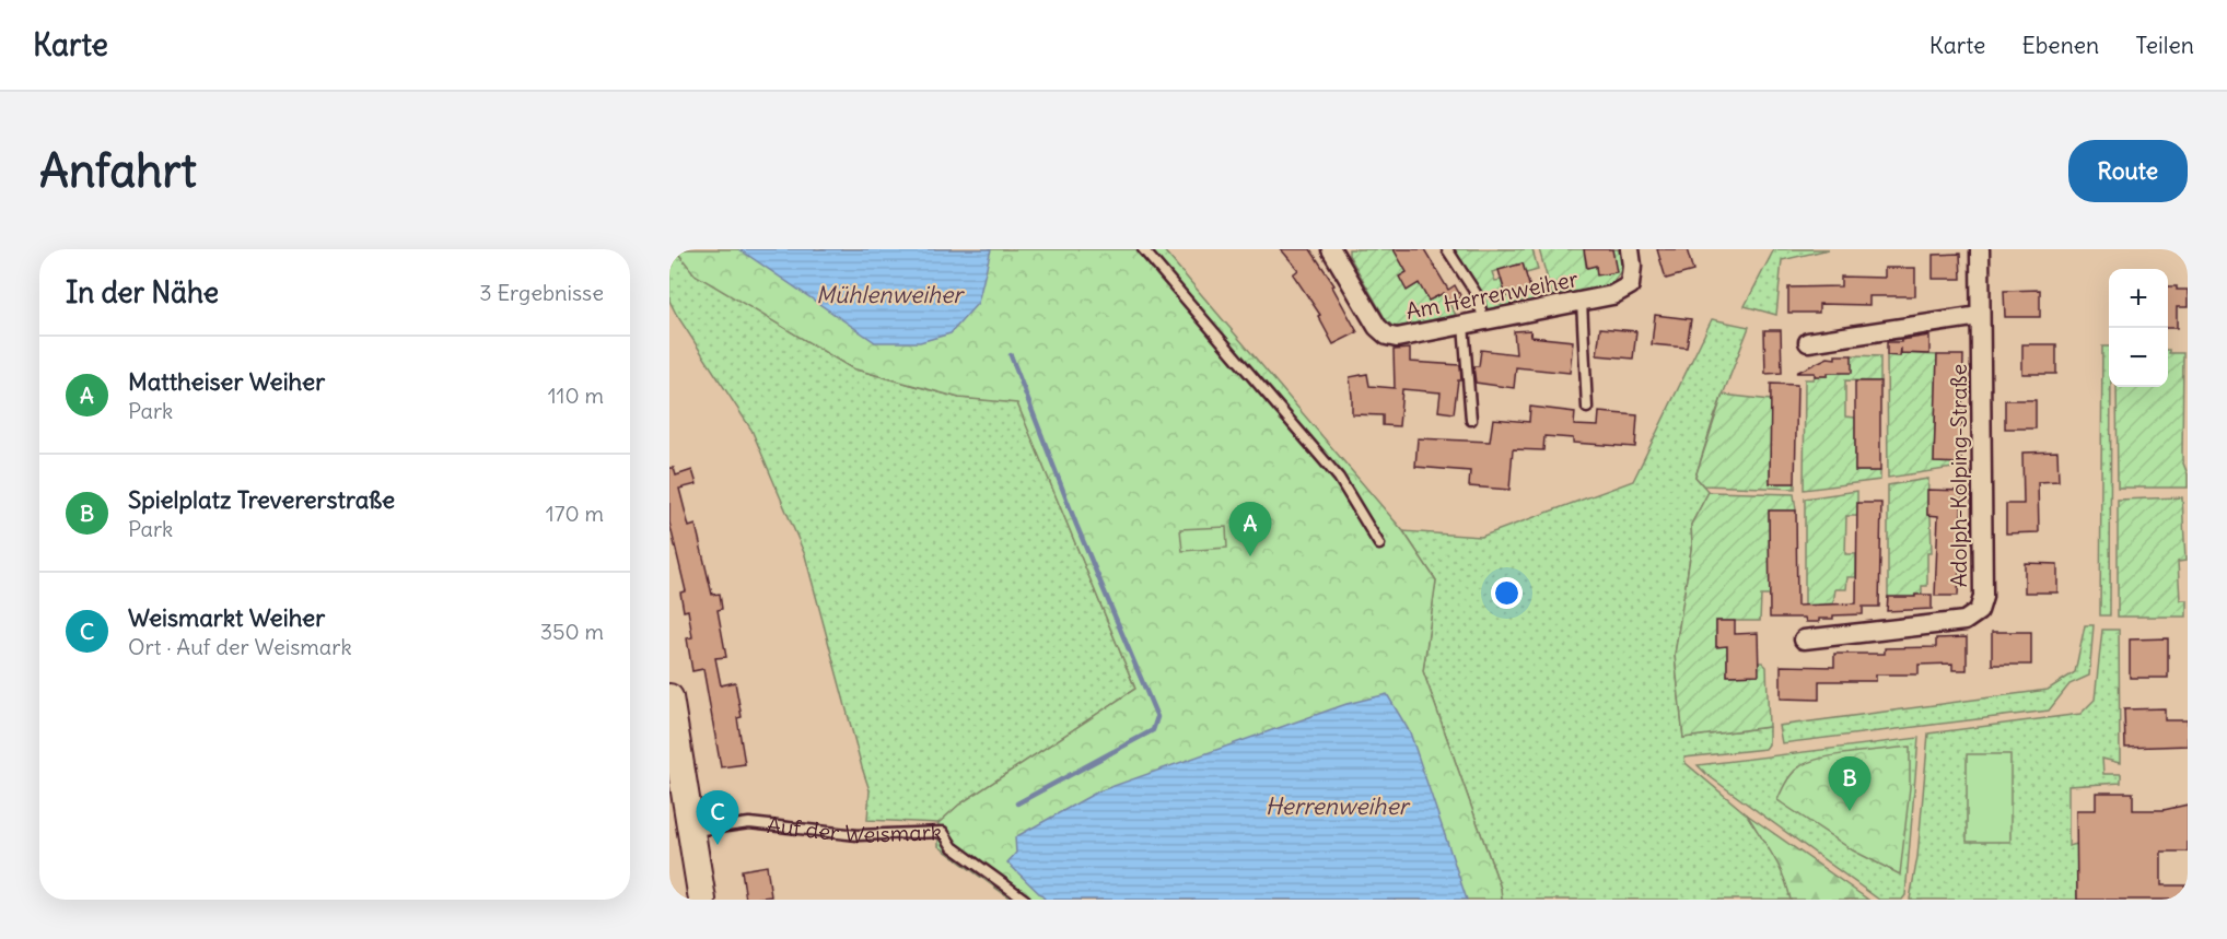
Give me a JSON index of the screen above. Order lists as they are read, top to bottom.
{
  "streets": {
    "street": ["Am Herrenweiher", "Adolph-Kolping-Straße"],
    "lane": ["Auf der Weismark"]
  },
  "water": ["Mühlenweiher", "Herrenweiher"],
  "page": {
    "header": "Karte",
    "nav": ["Karte", "Ebenen", "Teilen"],
    "buttons": "Route",
    "title": "Anfahrt",
    "heading": ["In der Nähe", "3 Ergebnisse"],
    "map_buttons": ["+", "−"],
    "list": [
      {
        "mark": "A",
        "name": "Mattheiser Weiher",
        "note": "Park",
        "value": "110 m"
      },
      {
        "mark": "B",
        "name": "Spielplatz Trevererstraße",
        "note": "Park",
        "value": "170 m"
      },
      {
        "mark": "C",
        "name": "Weismarkt Weiher",
        "note": "Ort · Auf der Weismark",
        "value": "350 m"
      }
    ],
    "pins": ["A", "B", "C"]
  }
}
